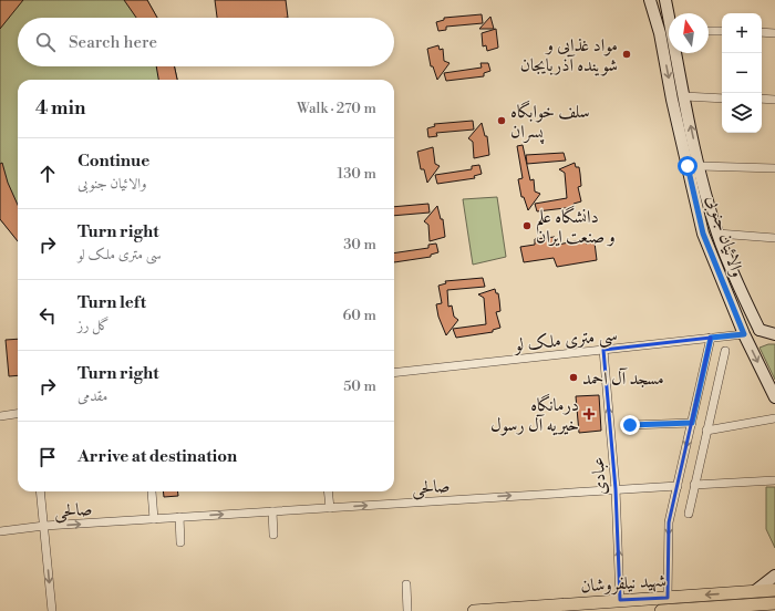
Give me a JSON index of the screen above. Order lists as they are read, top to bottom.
{
  "streets": {
    "main road": ["والائیان جنوبی", "شهید نیلفروشان"],
    "street": ["سی متری ملک لو", "عبادی", "صالحی"]
  },
  "crossings": [
    ["والائیان جنوبی", "سی متری ملک لو"],
    ["سی متری ملک لو", "عبادی"],
    ["عبادی", "صالحی"],
    ["عبادی", "شهید نیلفروشان"]
  ],
  "one_way": ["صالحی"],
  "places": {
    "other": [
      "مواد غذایی و شوینده آذربایجان",
      "سلف خوابگاه پسران",
      "دانشگاه علم و صنعت ایران",
      "مسجد آل احمد"
    ],
    "health": ["درمانگاه خیریه آل رسول"]
  },
  "north": "top",
  "page": {
    "map_buttons": ["+", "−"],
    "search": "Search here",
    "heading": ["4 min", "Walk · 270 m"],
    "list": [
      ["Continue", "والائیان جنوبی", "130 m"],
      ["Turn right", "سی متری ملک لو", "30 m"],
      ["Turn left", "گل رز", "60 m"],
      ["Turn right", "مقدمی", "50 m"],
      "Arrive at destination"
    ]
  }
}
